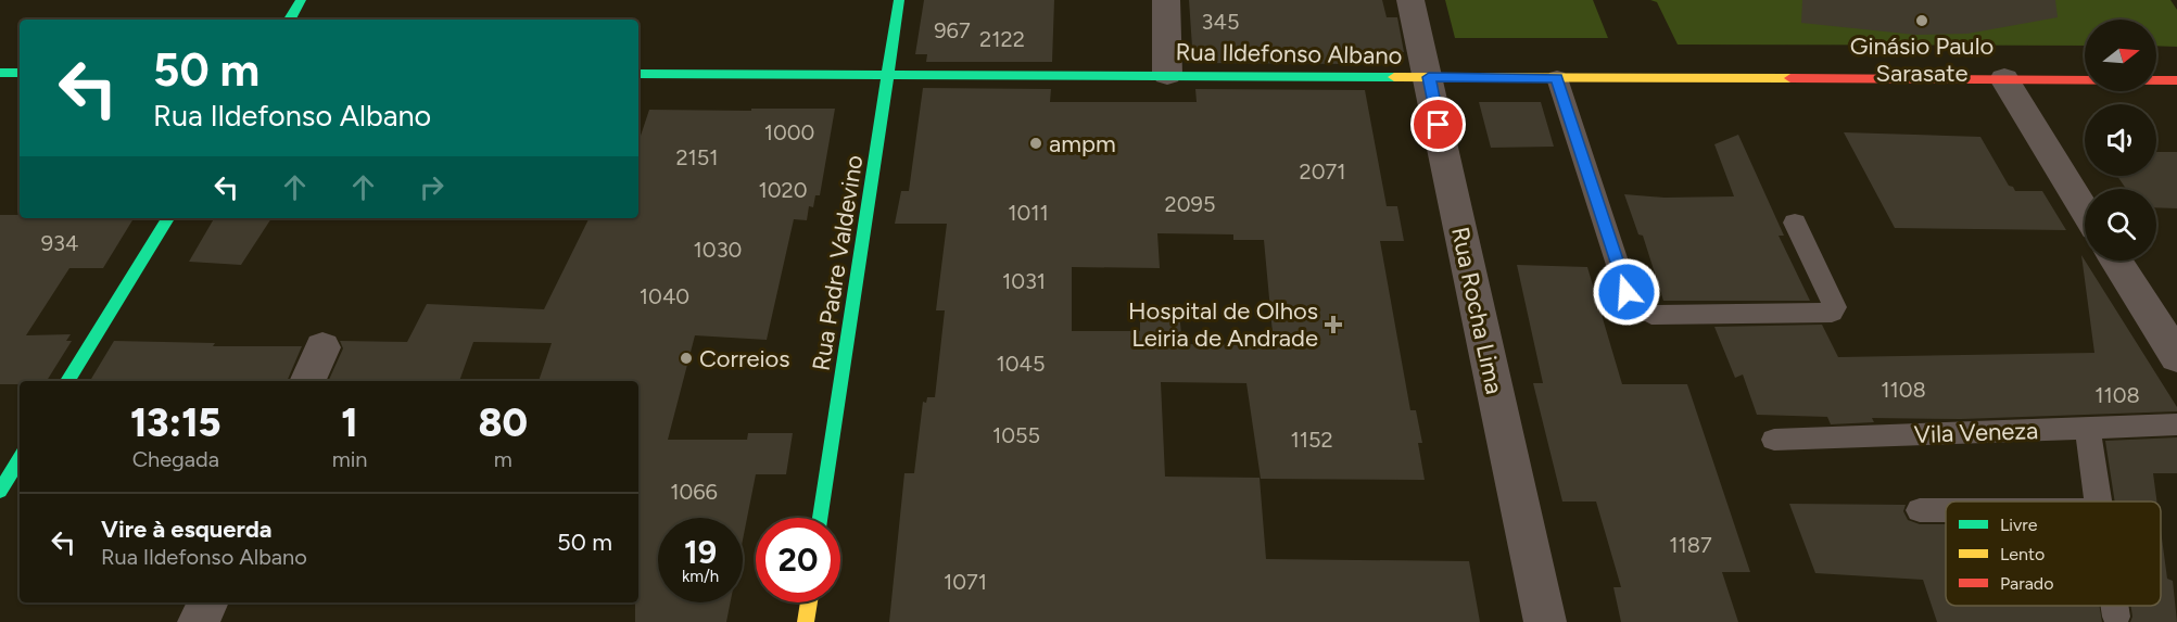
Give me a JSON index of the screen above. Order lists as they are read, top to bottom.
{
  "streets": {
    "street": ["Rua Ildefonso Albano", "Rua Padre Valdevino", "Rua Rocha Lima"],
    "lane": ["Vila Veneza"]
  },
  "crossings": [
    ["Rua Ildefonso Albano", "Rua Padre Valdevino"],
    ["Rua Ildefonso Albano", "Rua Rocha Lima"]
  ],
  "places": {
    "other": ["Ginásio Paulo Sarasate", "ampm", "Correios"],
    "health": ["Hospital de Olhos Leiria de Andrade"]
  },
  "house_numbers": [
    "345",
    "967",
    "2122",
    "1000",
    "2151",
    "2071",
    "1020",
    "2095",
    "1011",
    "934",
    "1030",
    "1031",
    "1040",
    "1045",
    "1108",
    "1108",
    "1055",
    "1152",
    "1066",
    "1187",
    "1071"
  ],
  "legend": ["Livre", "Lento", "Parado"],
  "north": "right",
  "page": {
    "turn": ["50 m", "Rua Ildefonso Albano"],
    "eta": [
      "13:15",
      "Chegada",
      "1",
      "min",
      "80",
      "m"
    ],
    "list": [
      {
        "name": "Vire à esquerda",
        "note": "Rua Ildefonso Albano",
        "value": "50 m"
      }
    ],
    "speed": "19 km/h",
    "limit": "20"
  }
}
